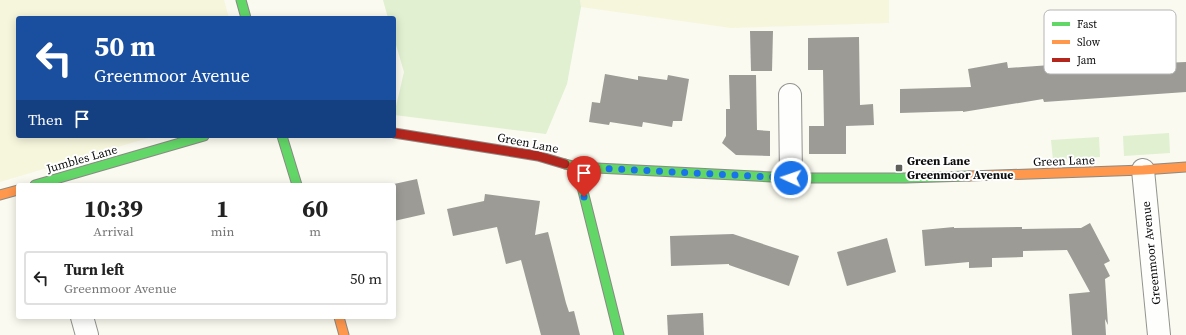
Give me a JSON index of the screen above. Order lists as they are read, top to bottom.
{
  "streets": {
    "main road": ["Green Lane", "Jumbles Lane"],
    "street": ["Greenmoor Avenue"]
  },
  "crossings": [
    ["Green Lane", "Greenmoor Avenue"]
  ],
  "places": {
    "transit": ["Green Lane Greenmoor Avenue"]
  },
  "legend": ["Fast", "Slow", "Jam"],
  "page": {
    "turn": ["50 m", "Greenmoor Avenue"],
    "then": "Then",
    "eta": [
      "10:39",
      "Arrival",
      "1",
      "min",
      "60",
      "m"
    ],
    "list": [
      {
        "name": "Turn left",
        "note": "Greenmoor Avenue",
        "value": "50 m"
      }
    ]
  }
}
